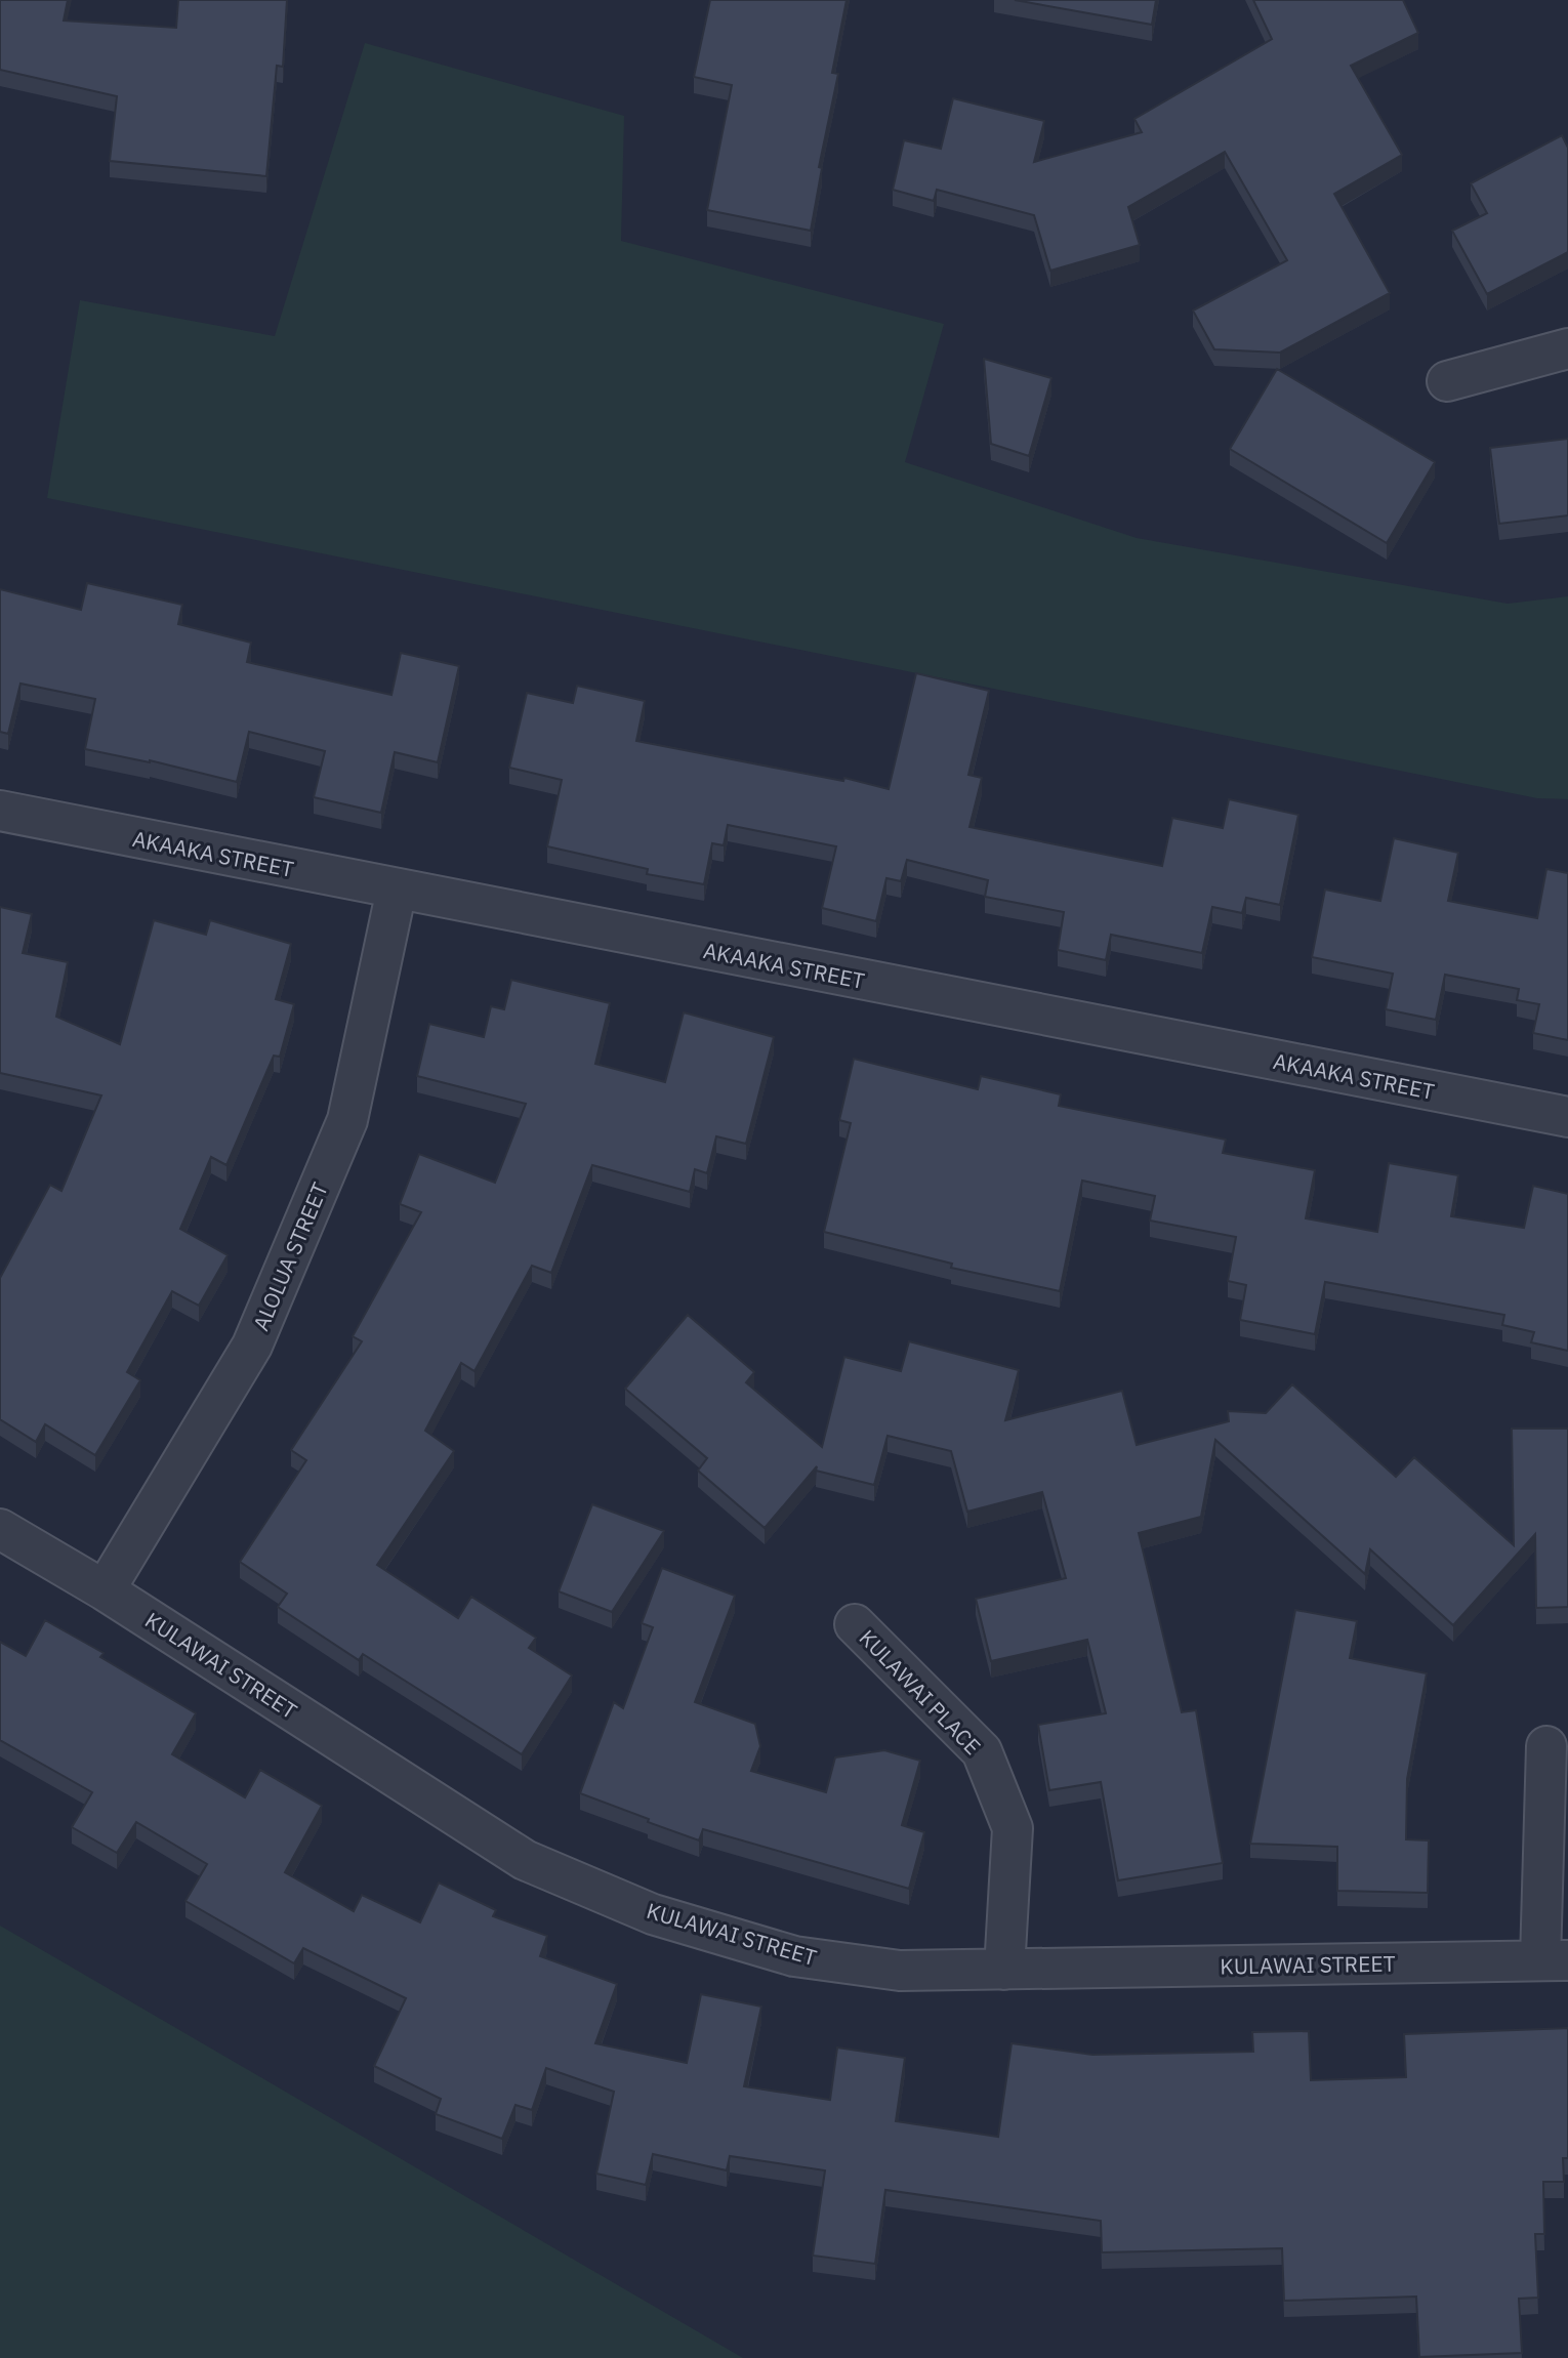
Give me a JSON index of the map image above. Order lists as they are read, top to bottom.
{
  "streets": {
    "street": [
      "AKAAKA STREET",
      "ALOLUA STREET",
      "KULAWAI STREET",
      "KULAWAI PLACE"
    ]
  },
  "crossings": [
    ["AKAAKA STREET", "ALOLUA STREET"],
    ["ALOLUA STREET", "KULAWAI STREET"],
    ["KULAWAI STREET", "KULAWAI PLACE"]
  ]
}
